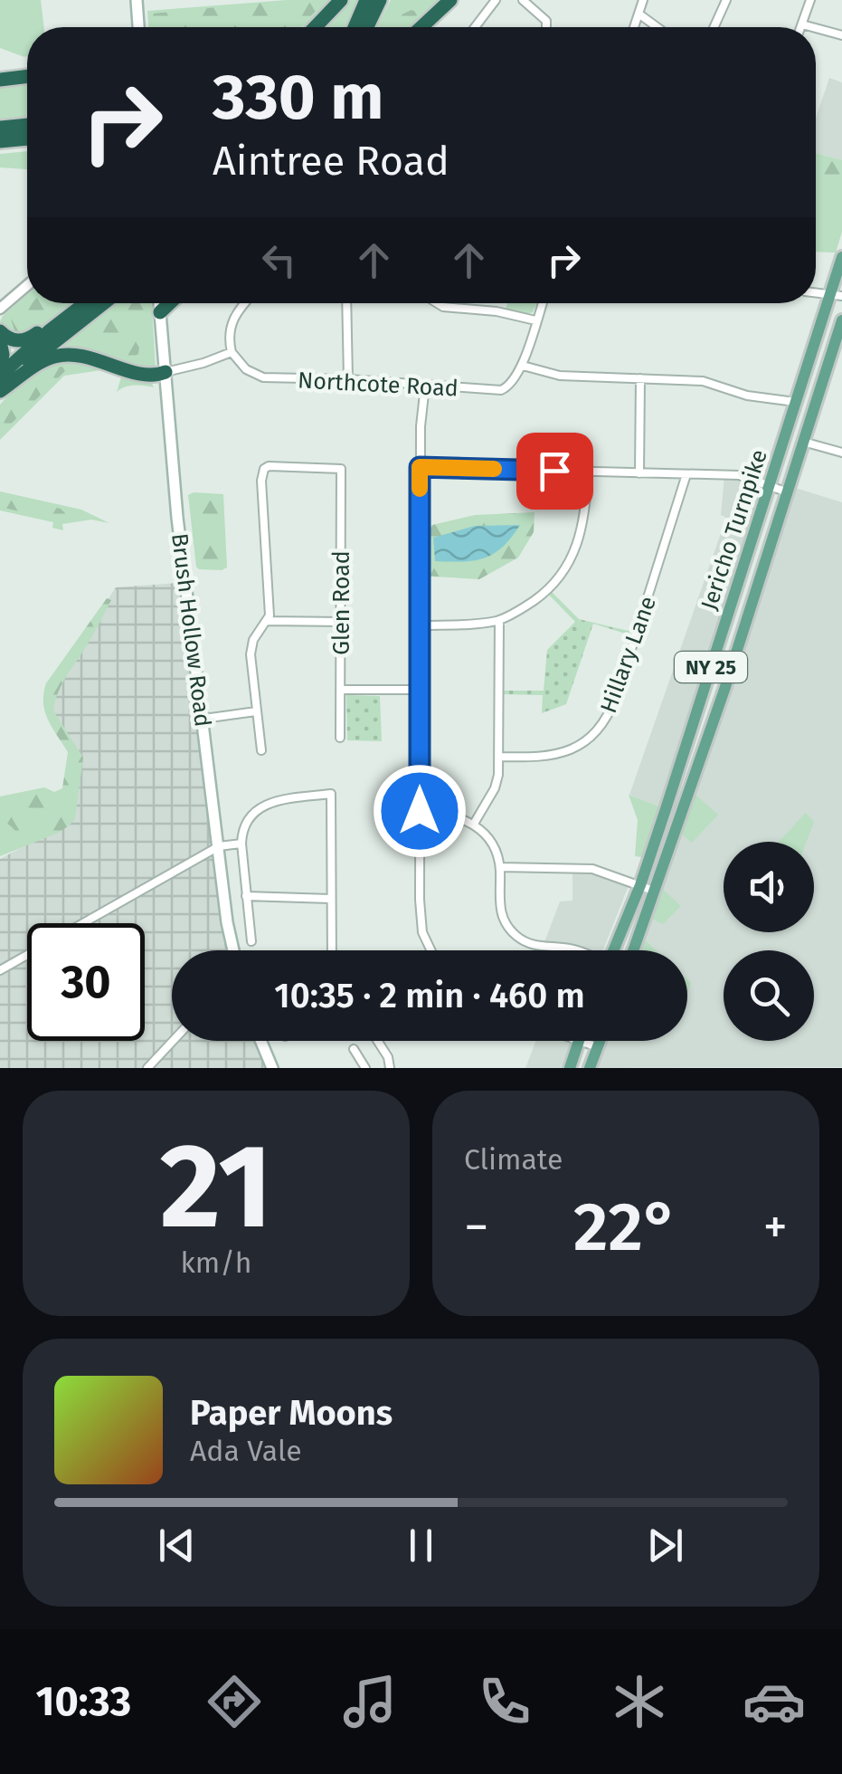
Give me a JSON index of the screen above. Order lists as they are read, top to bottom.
{
  "streets": {
    "main road": ["Jericho Turnpike", "Brush Hollow Road", "NY 25"],
    "street": ["Northcote Road", "Glen Road", "Hillary Lane"]
  },
  "page": {
    "turn": ["330 m", "Aintree Road"],
    "limit": "30",
    "trip": "10:35 · 2 min · 460 m",
    "tile": [
      ["21", "km/h"],
      "Climate"
    ],
    "heat": ["−", "22°", "+"],
    "song": ["Paper Moons", "Ada Vale"],
    "tabs": "10:33"
  }
}
